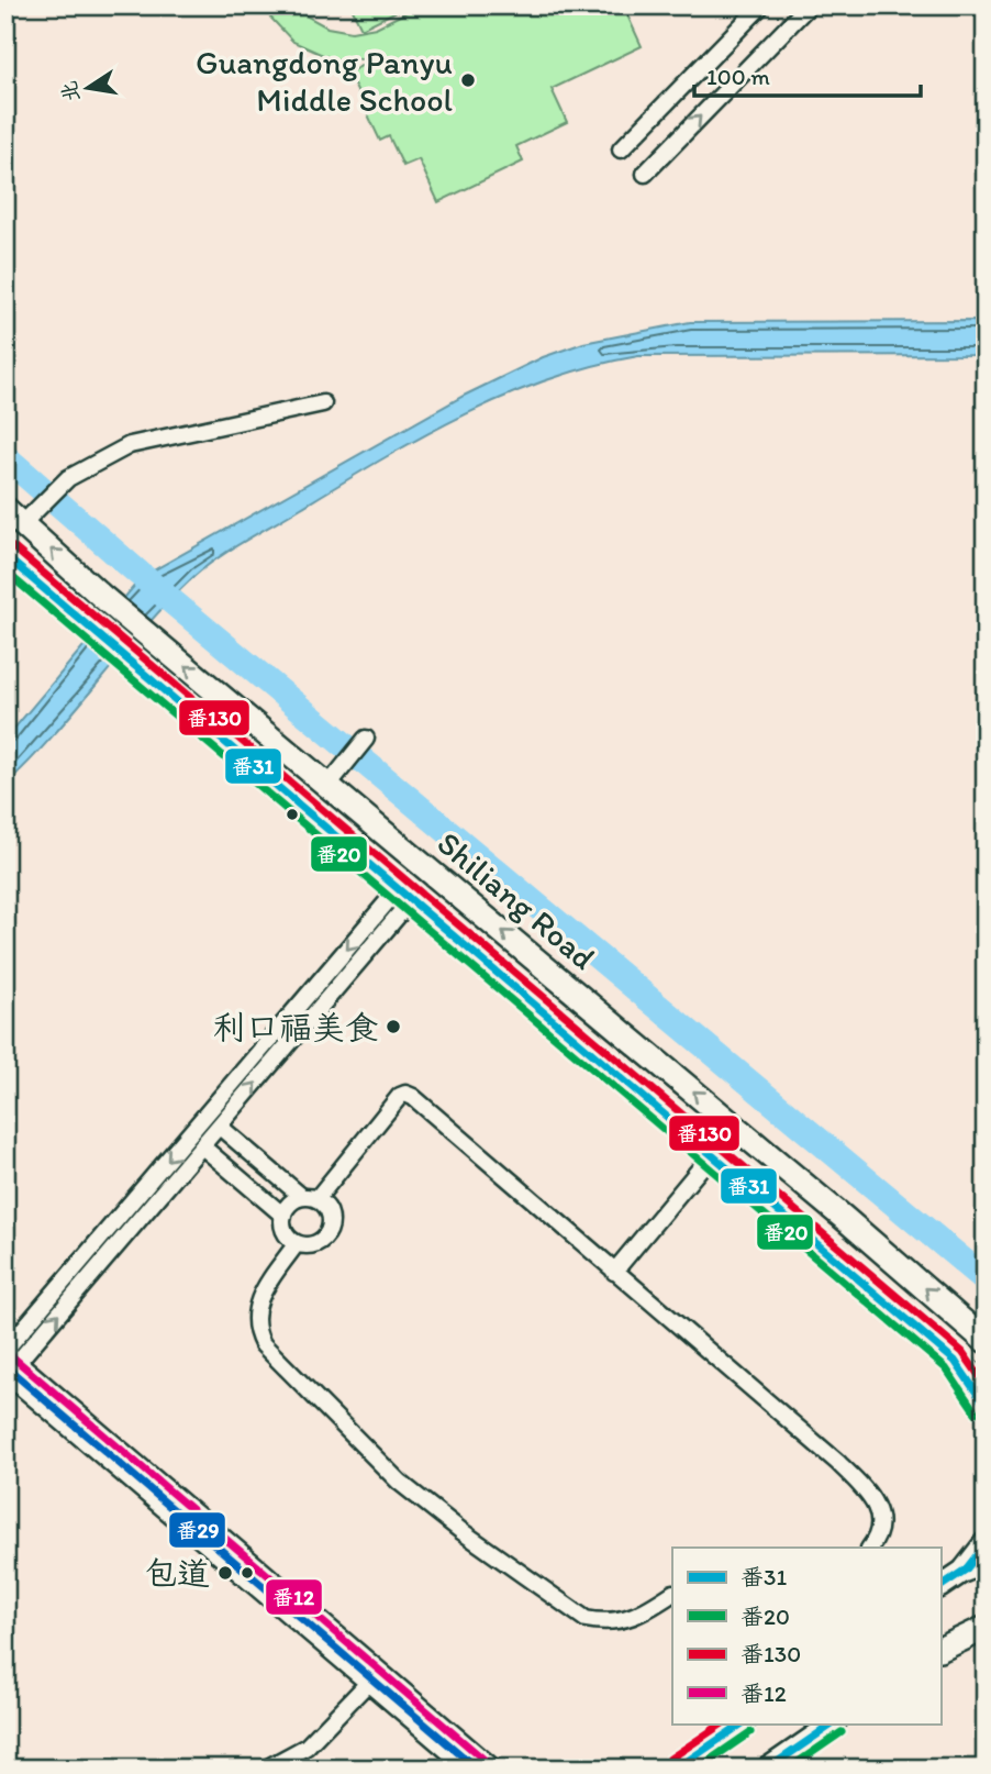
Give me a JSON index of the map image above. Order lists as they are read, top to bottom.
{
  "streets": {
    "highway": ["Shiliang Road"]
  },
  "places": ["Guangdong Panyu Middle School", "利口福美食", "包道"],
  "lines": [
    "transit line 番130",
    "transit line 番31",
    "transit line 番20",
    "transit line 番12",
    "transit line 番29"
  ],
  "legend": [
    "番31",
    "番20",
    "番130",
    "番12"
  ],
  "scale_bar": "100 m",
  "north": "left"
}
